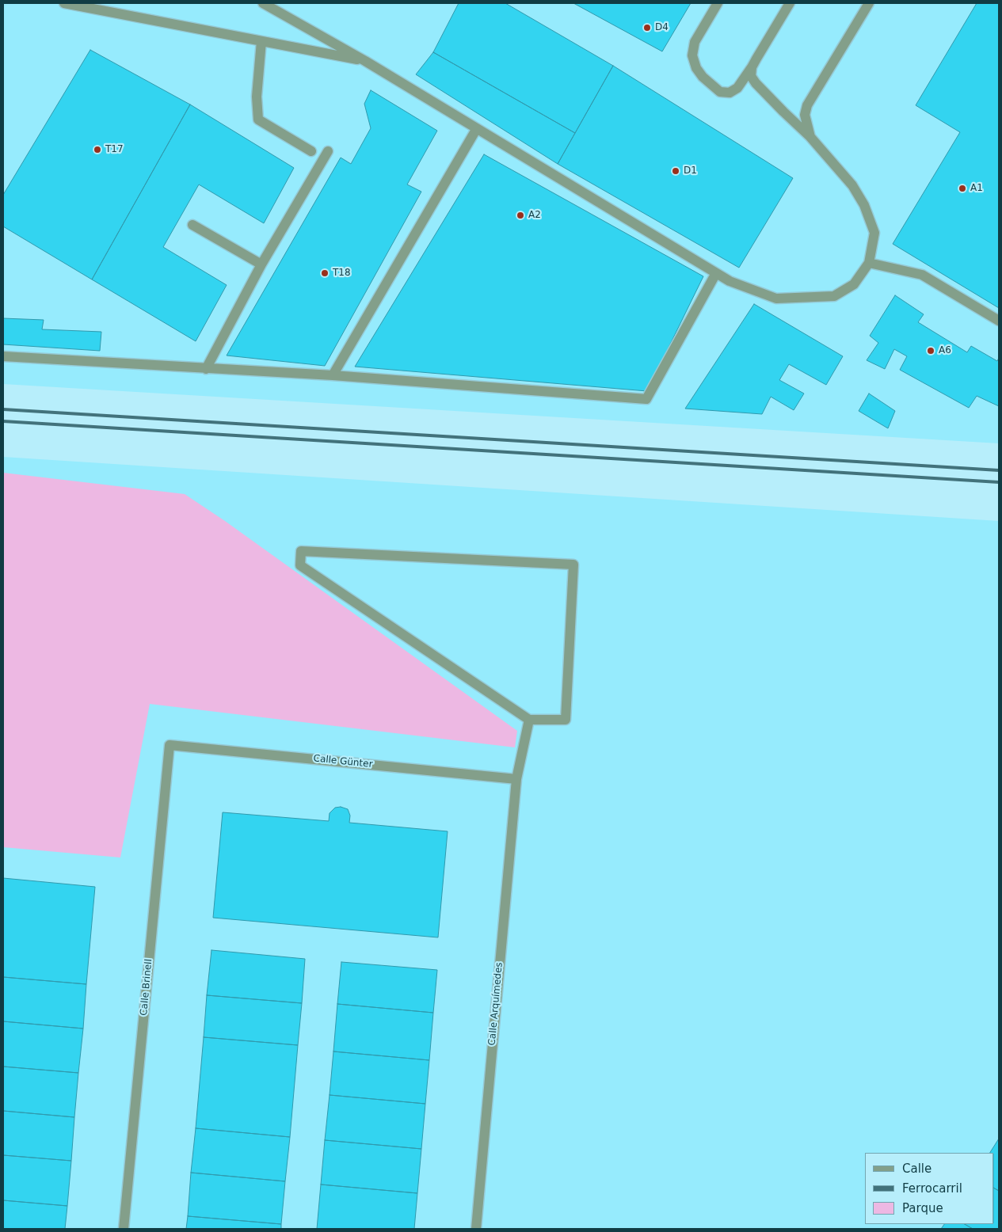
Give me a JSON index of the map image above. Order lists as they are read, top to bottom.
{
  "streets": {
    "street": ["Calle Günter", "Calle Brinell", "Calle Arquímedes"]
  },
  "crossings": [
    ["Calle Günter", "Calle Brinell"],
    ["Calle Günter", "Calle Arquímedes"]
  ],
  "places": [
    "D4",
    "T17",
    "D1",
    "A1",
    "A2",
    "T18",
    "A6"
  ],
  "legend": ["Calle", "Ferrocarril", "Parque"]
}
